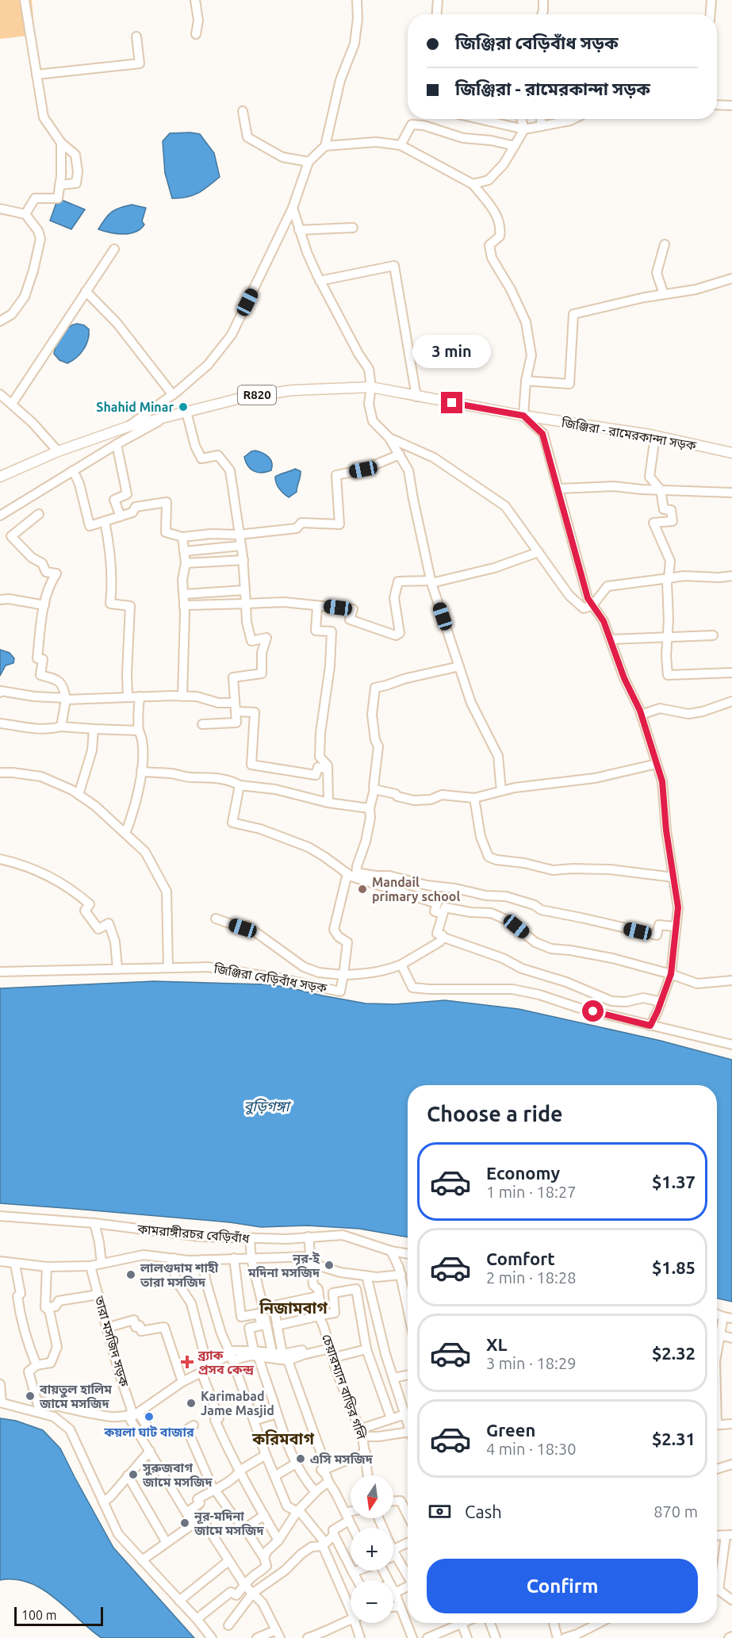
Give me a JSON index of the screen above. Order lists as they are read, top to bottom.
{
  "streets": {
    "main road": ["R820", "জিঞ্জিরা - রামেরকান্দা সড়ক"],
    "street": [
      "জিঞ্জিরা বেড়িবাঁধ সড়ক",
      "কামরাঙ্গীরচর বেড়িবাঁধ",
      "তারা মসজিদ সড়ক",
      "চেয়ারম্যান বাড়ির গলি"
    ]
  },
  "crossings": [
    ["কামরাঙ্গীরচর বেড়িবাঁধ", "চেয়ারম্যান বাড়ির গলি"]
  ],
  "districts": ["নিজামবাগ", "করিমবাগ"],
  "water": ["বুড়িগঙ্গা"],
  "places": {
    "other": [
      "Shahid Minar",
      "Mandail primary school",
      "নূর-ই মদিনা মসজিদ",
      "লালগুদাম শাহী তারা মসজিদ",
      "বায়তুল হালিম জামে মসজিদ",
      "Karimabad Jame Masjid",
      "কয়লা ঘাট বাজার",
      "এসি মসজিদ",
      "সুরুজবাগ জামে মসজিদ",
      "নূর-মদিনা জামে মসজিদ"
    ],
    "health": ["ব্র্যাক প্রসব কেন্দ্র"]
  },
  "scale_bar": "100 m",
  "north": "bottom",
  "page": {
    "banner": ["জিঞ্জিরা বেড়িবাঁধ সড়ক", "জিঞ্জিরা - রামেরকান্দা সড়ক"],
    "bubble": "3 min",
    "heading": "Choose a ride",
    "list": [
      {
        "name": "Economy",
        "note": "1 min · 18:27",
        "value": "$1.37"
      },
      {
        "name": "Comfort",
        "note": "2 min · 18:28",
        "value": "$1.85"
      },
      {
        "name": "XL",
        "note": "3 min · 18:29",
        "value": "$2.32"
      },
      {
        "name": "Green",
        "note": "4 min · 18:30",
        "value": "$2.31"
      }
    ],
    "map_buttons": ["+", "−"],
    "pay": ["Cash", "870 m"],
    "buttons": "Confirm",
    "scale": "100 m"
  }
}
